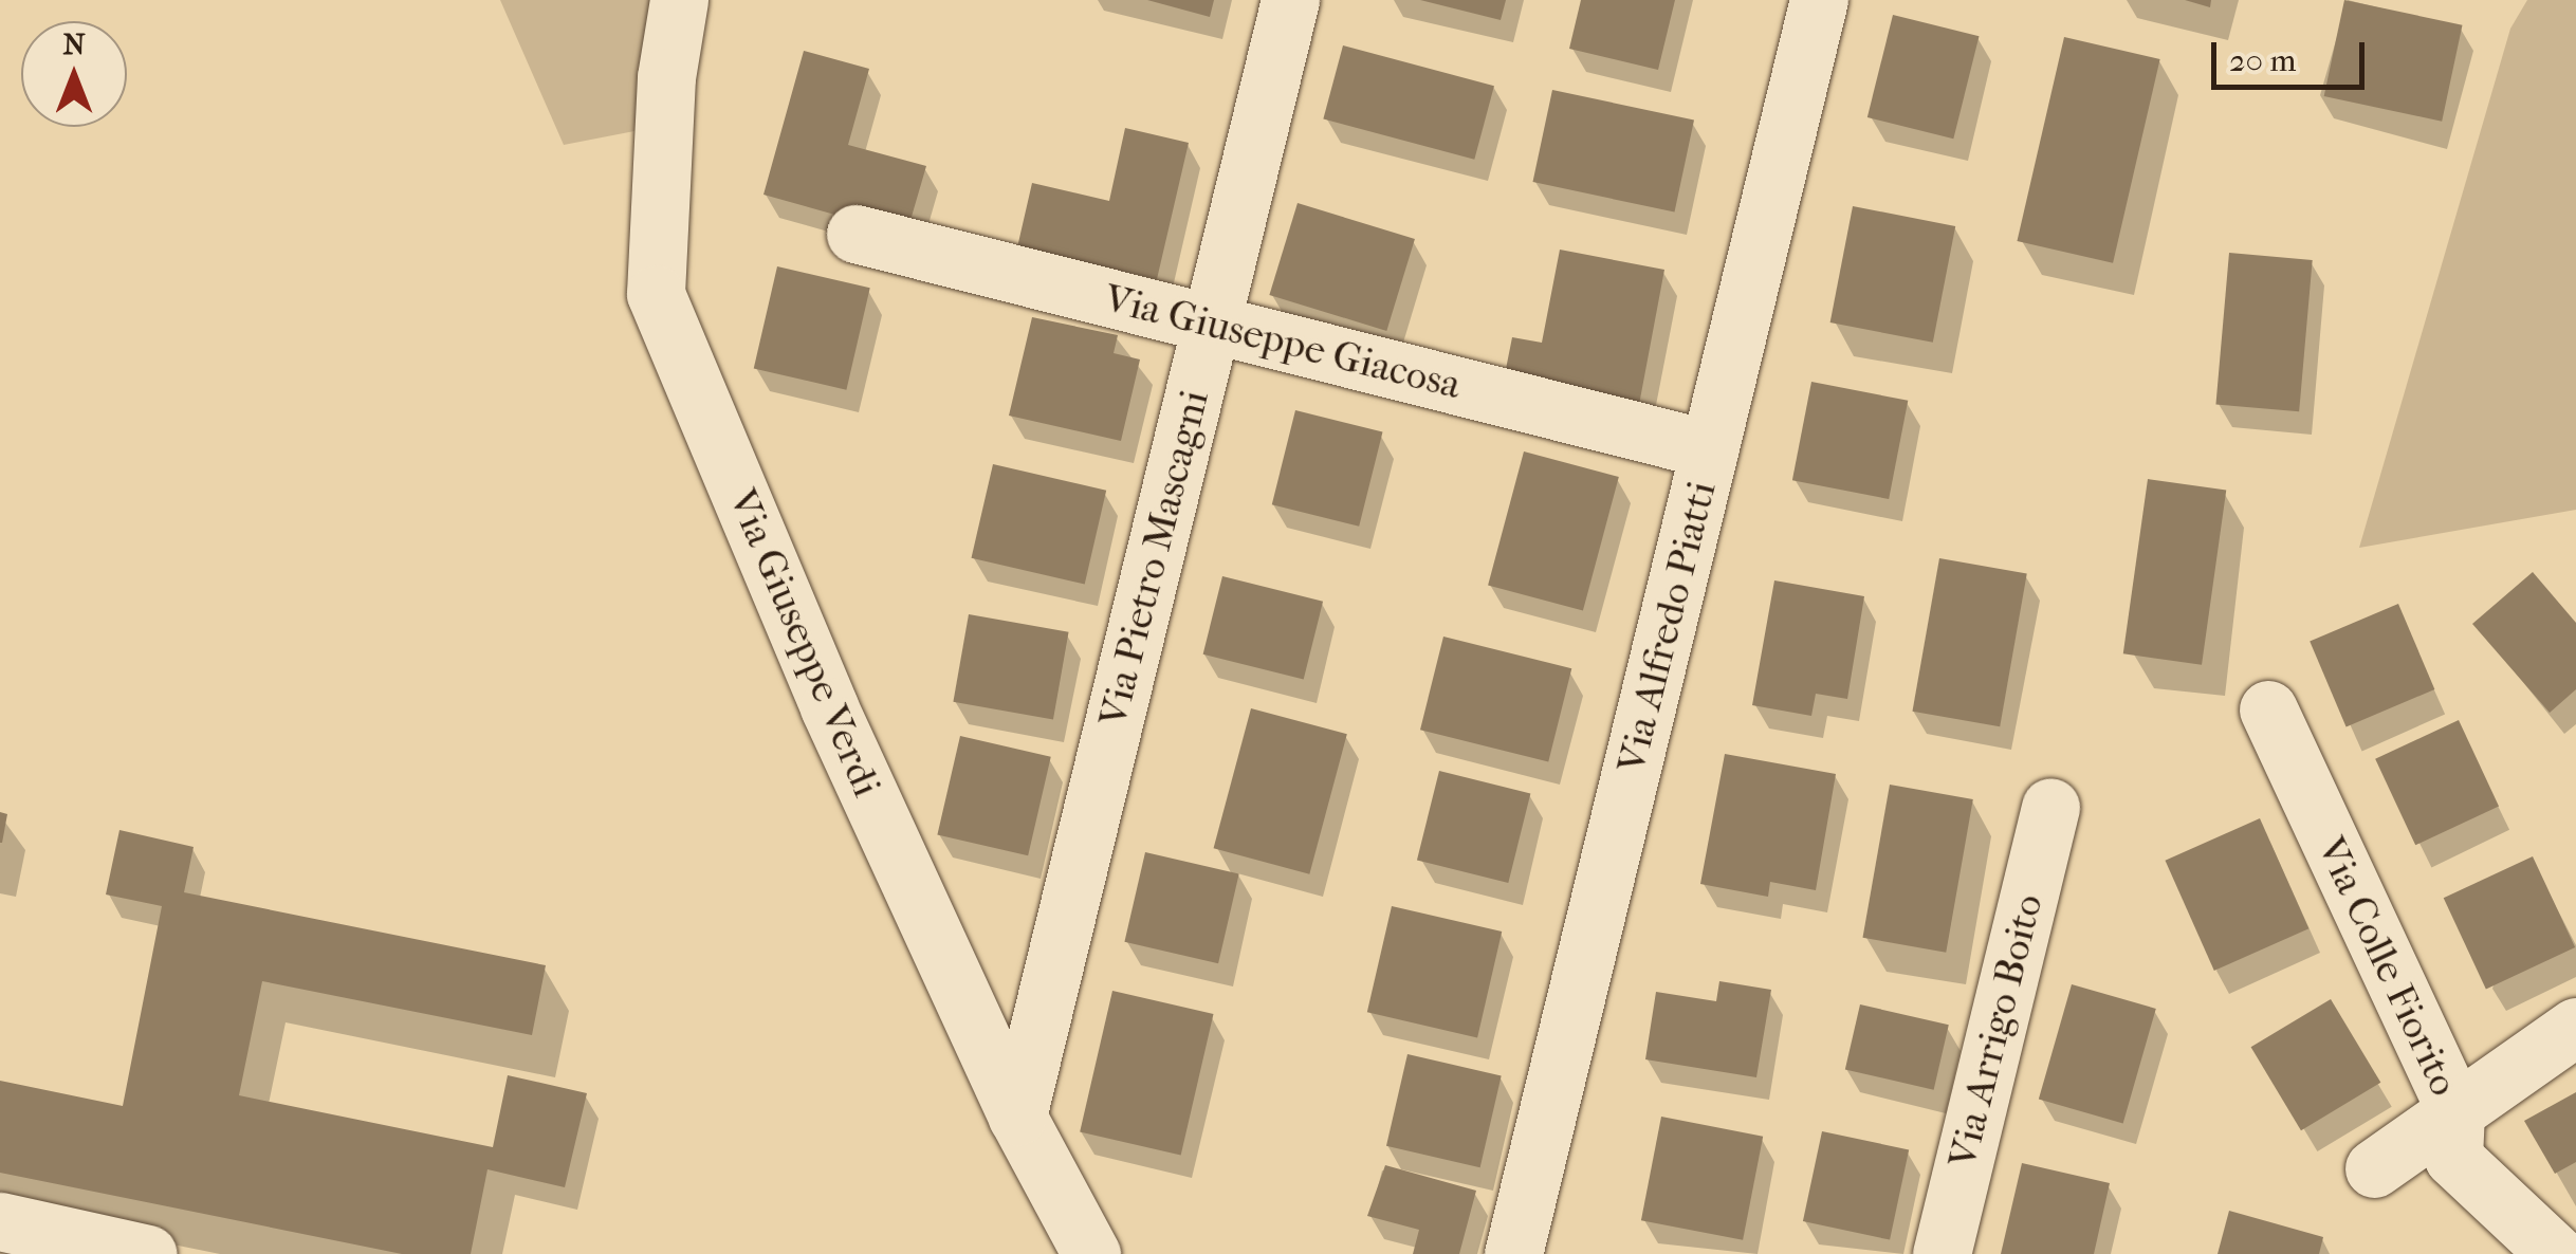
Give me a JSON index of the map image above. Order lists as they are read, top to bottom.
{
  "streets": {
    "street": [
      "Via Giuseppe Giacosa",
      "Via Pietro Mascagni",
      "Via Alfredo Piatti",
      "Via Giuseppe Verdi",
      "Via Colle Fiorito",
      "Via Arrigo Boito"
    ]
  },
  "crossings": [
    ["Via Giuseppe Giacosa", "Via Pietro Mascagni"],
    ["Via Giuseppe Giacosa", "Via Alfredo Piatti"],
    ["Via Pietro Mascagni", "Via Giuseppe Verdi"]
  ],
  "scale_bar": "20 m",
  "north": "top"
}
